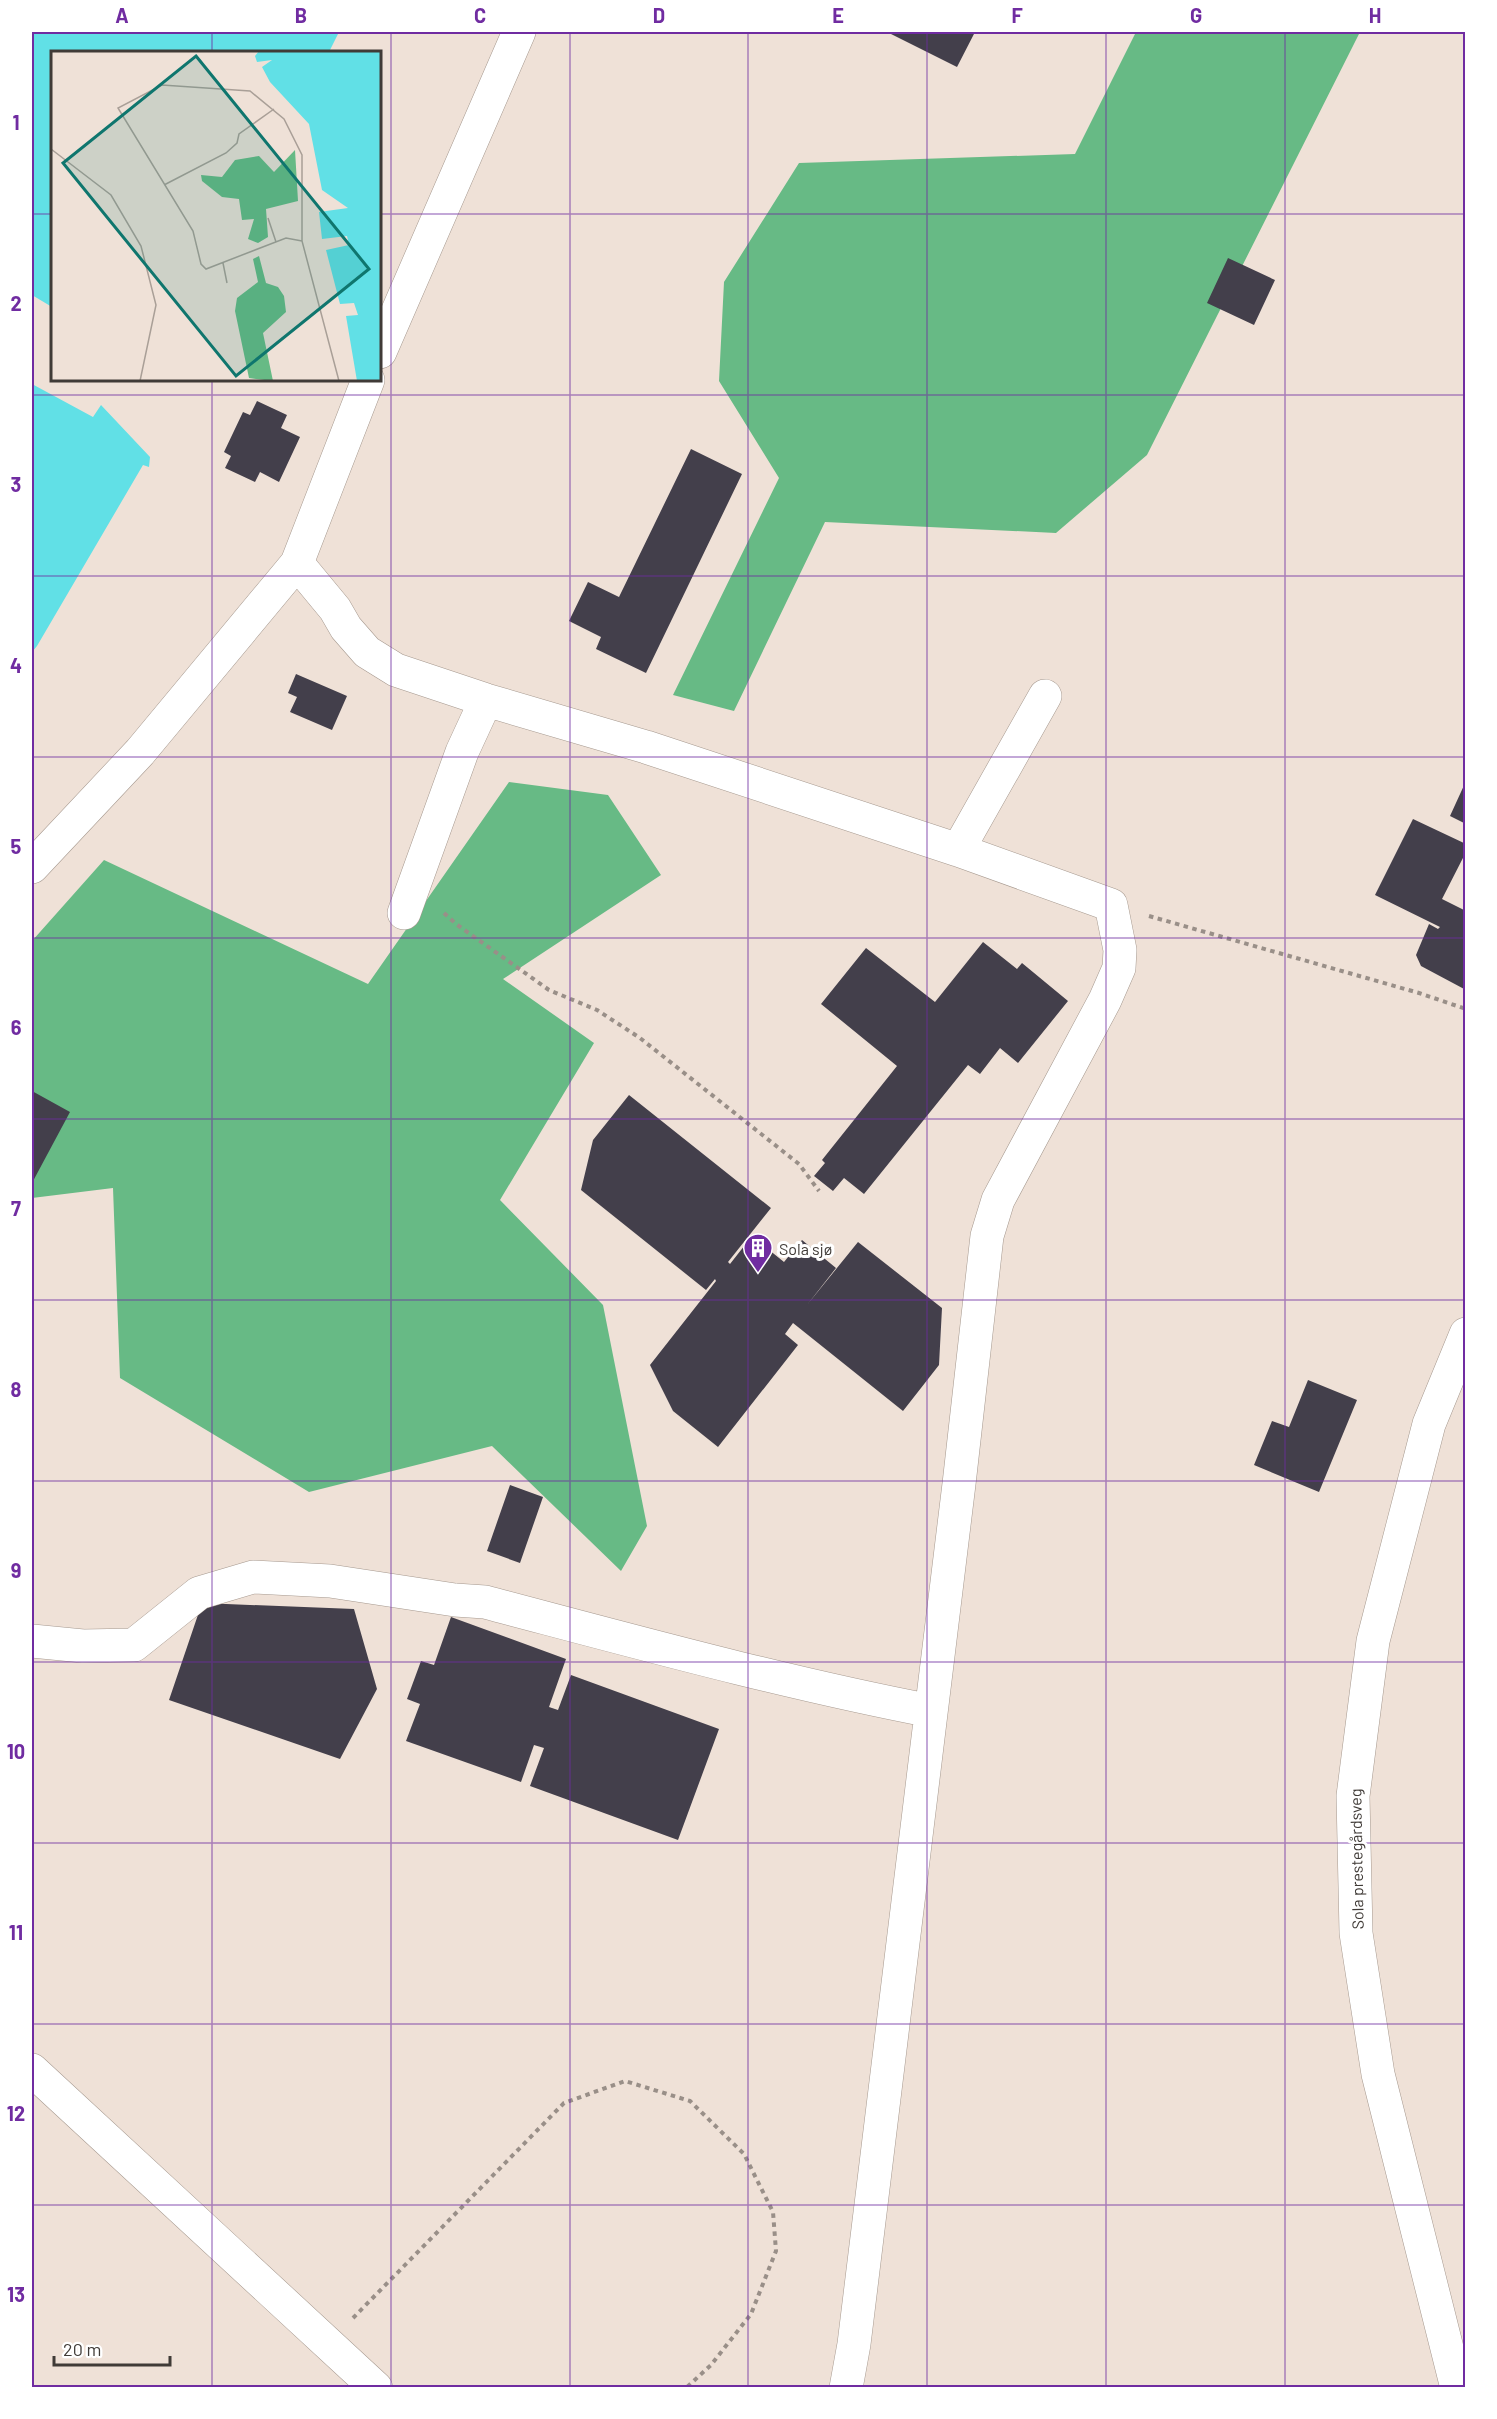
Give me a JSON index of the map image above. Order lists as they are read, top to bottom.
{
  "streets": {
    "street": ["Sola prestegårdsveg"]
  },
  "places": {
    "building": ["Sola sjø"]
  },
  "scale_bar": "20 m",
  "grid": {
    "columns": [
      "A",
      "B",
      "C",
      "D",
      "E",
      "F",
      "G",
      "H"
    ],
    "rows": [
      "1",
      "2",
      "3",
      "4",
      "5",
      "6",
      "7",
      "8",
      "9",
      "10",
      "11",
      "12",
      "13"
    ]
  }
}
